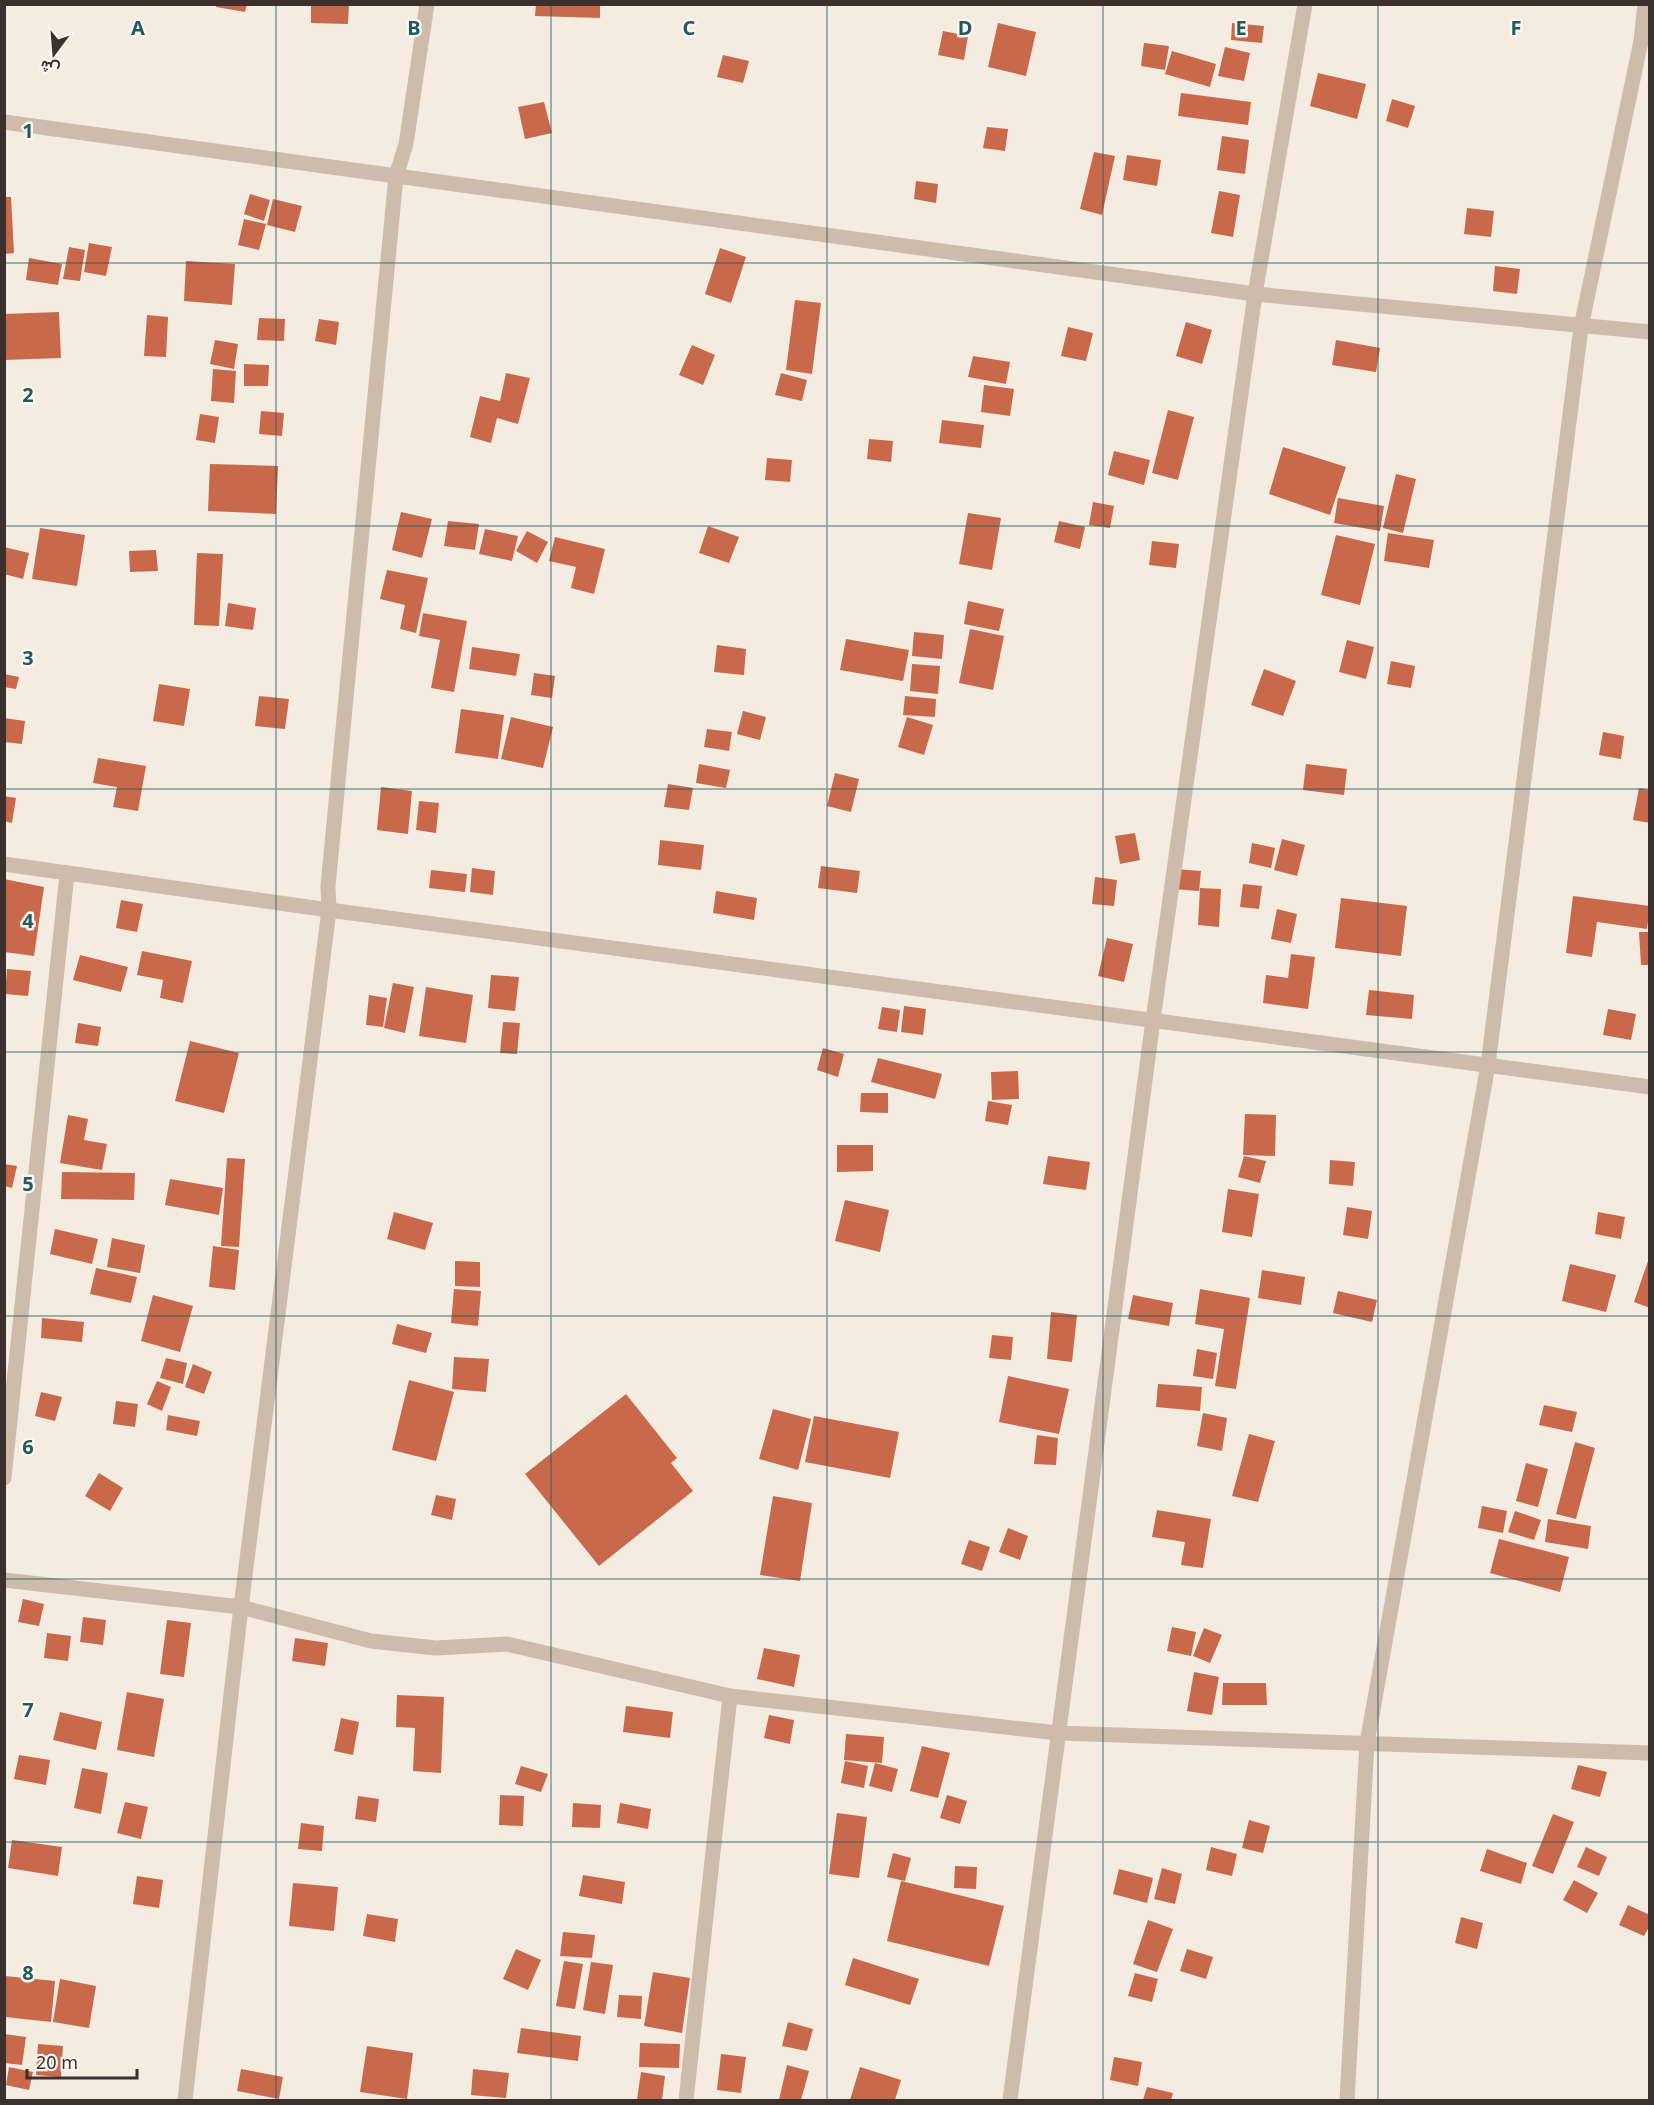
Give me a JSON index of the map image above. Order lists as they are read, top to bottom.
{
  "scale_bar": "20 m",
  "north": "bottom",
  "grid": {
    "columns": [
      "A",
      "B",
      "C",
      "D",
      "E",
      "F"
    ],
    "rows": [
      "1",
      "2",
      "3",
      "4",
      "5",
      "6",
      "7",
      "8"
    ]
  }
}
